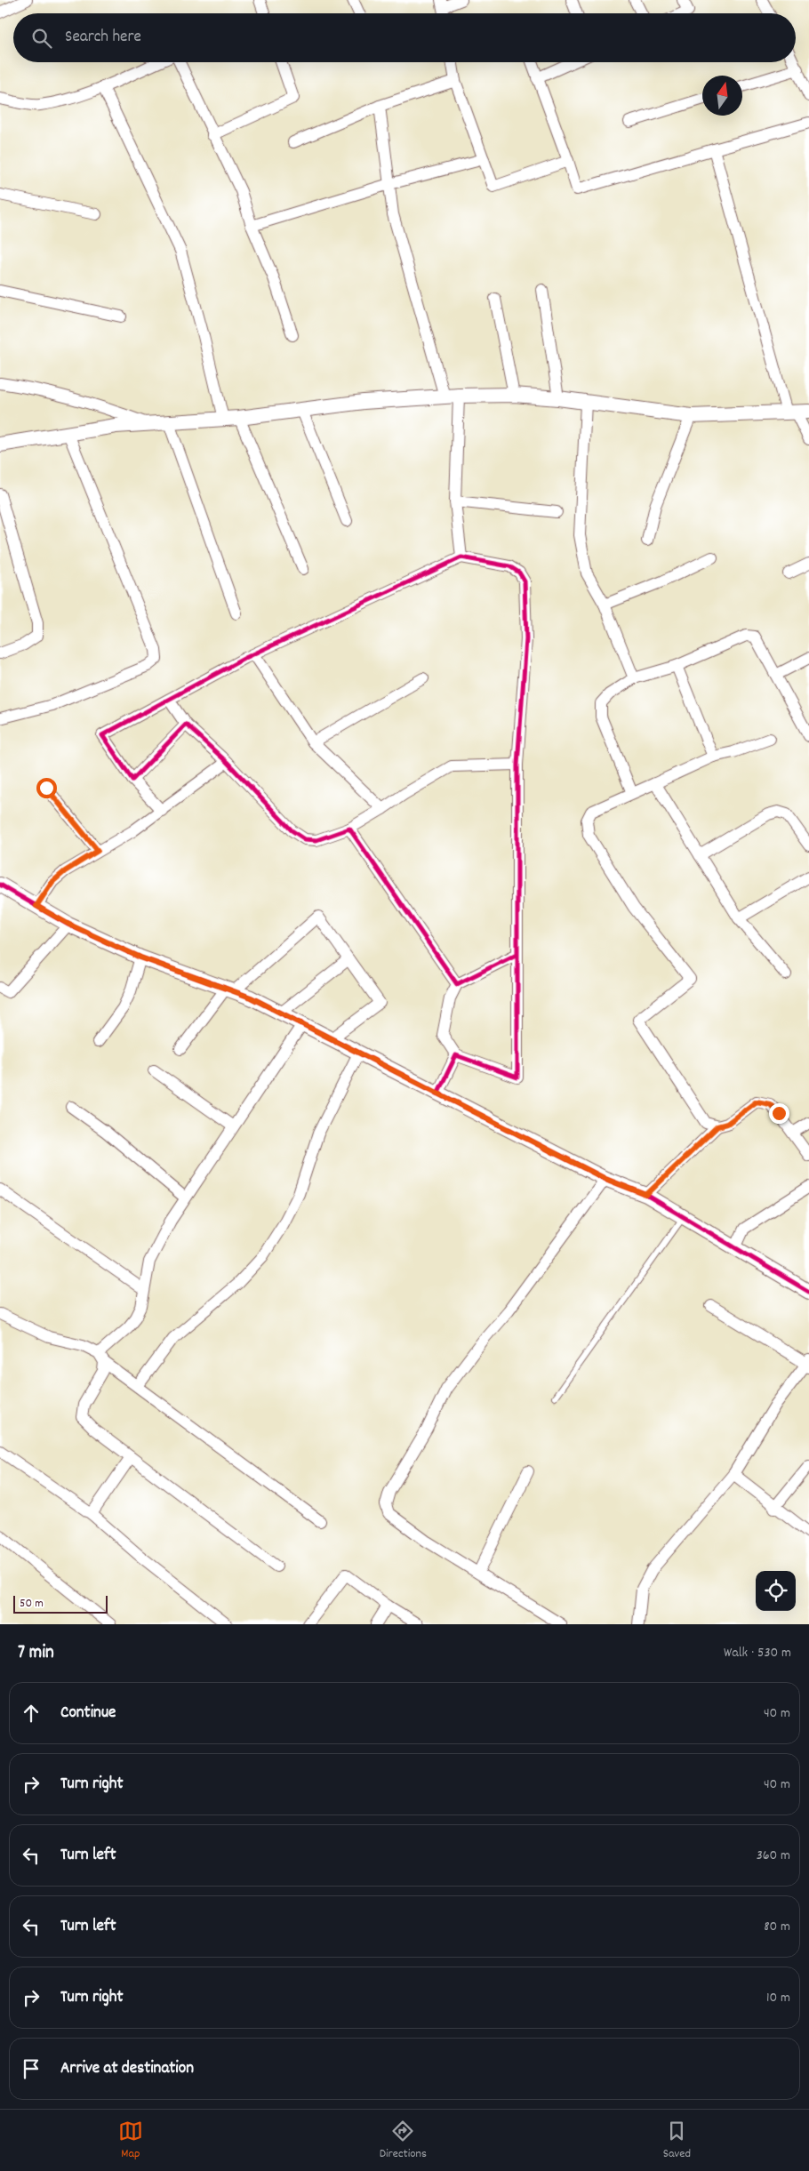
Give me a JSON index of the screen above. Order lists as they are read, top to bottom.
{
  "scale_bar": "50 m",
  "north": "top",
  "page": {
    "search": "Search here",
    "scale": "50 m",
    "heading": ["7 min", "Walk · 530 m"],
    "list": [
      ["Continue", "40 m"],
      ["Turn right", "40 m"],
      ["Turn left", "360 m"],
      ["Turn left", "80 m"],
      ["Turn right", "10 m"],
      "Arrive at destination"
    ],
    "nav": ["Map", "Directions", "Saved"]
  }
}
